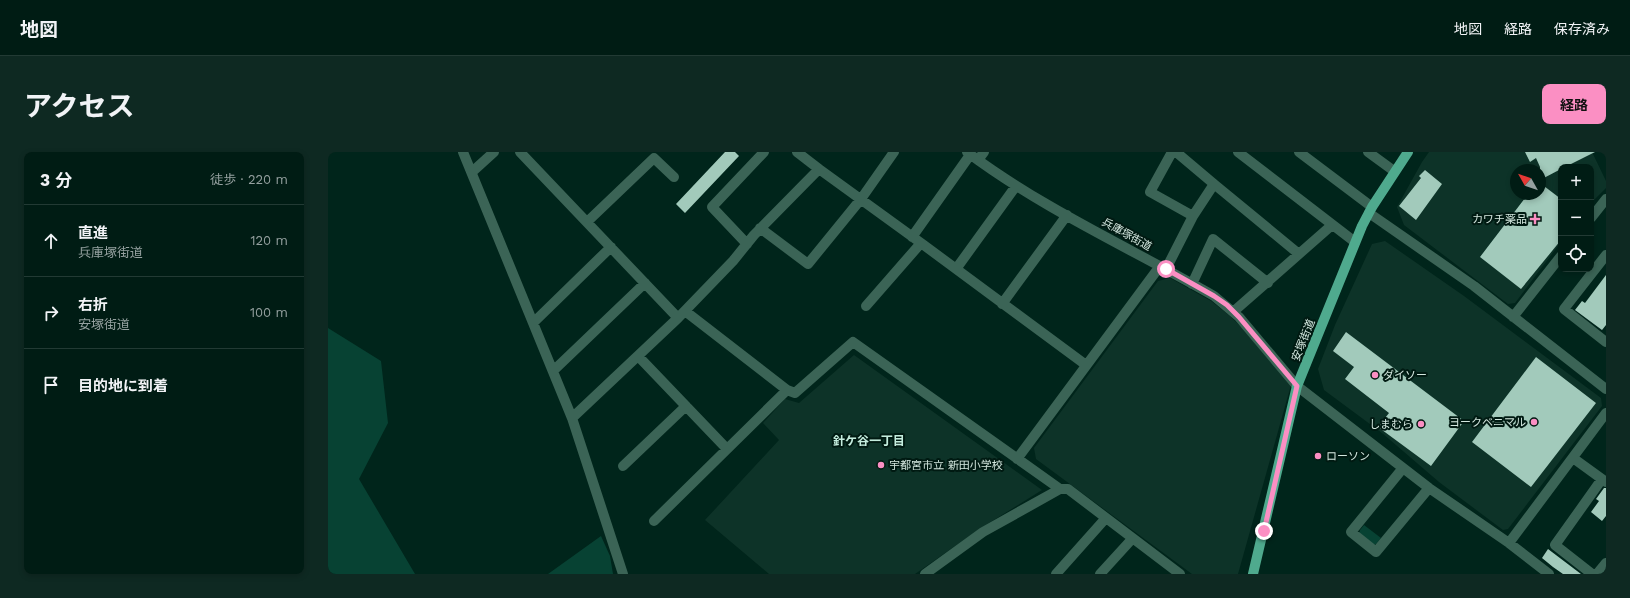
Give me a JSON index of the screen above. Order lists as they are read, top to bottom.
{
  "streets": {
    "main road": ["安塚街道"],
    "street": ["兵庫塚街道"]
  },
  "crossings": [
    ["兵庫塚街道", "安塚街道"]
  ],
  "districts": ["針ケ谷一丁目"],
  "places": {
    "health": ["カワチ薬品"],
    "other": [
      "ダイソー",
      "ヨークベニマル",
      "しまむら",
      "ローソン",
      "宇都宮市立 新田小学校"
    ]
  },
  "north": "top left",
  "page": {
    "header": "地図",
    "nav": ["地図", "経路", "保存済み"],
    "title": "アクセス",
    "buttons": "経路",
    "heading": ["3 分", "徒歩 · 220 m"],
    "map_buttons": ["+", "−"],
    "list": [
      ["直進", "兵庫塚街道", "120 m"],
      ["右折", "安塚街道", "100 m"],
      "目的地に到着"
    ]
  }
}
